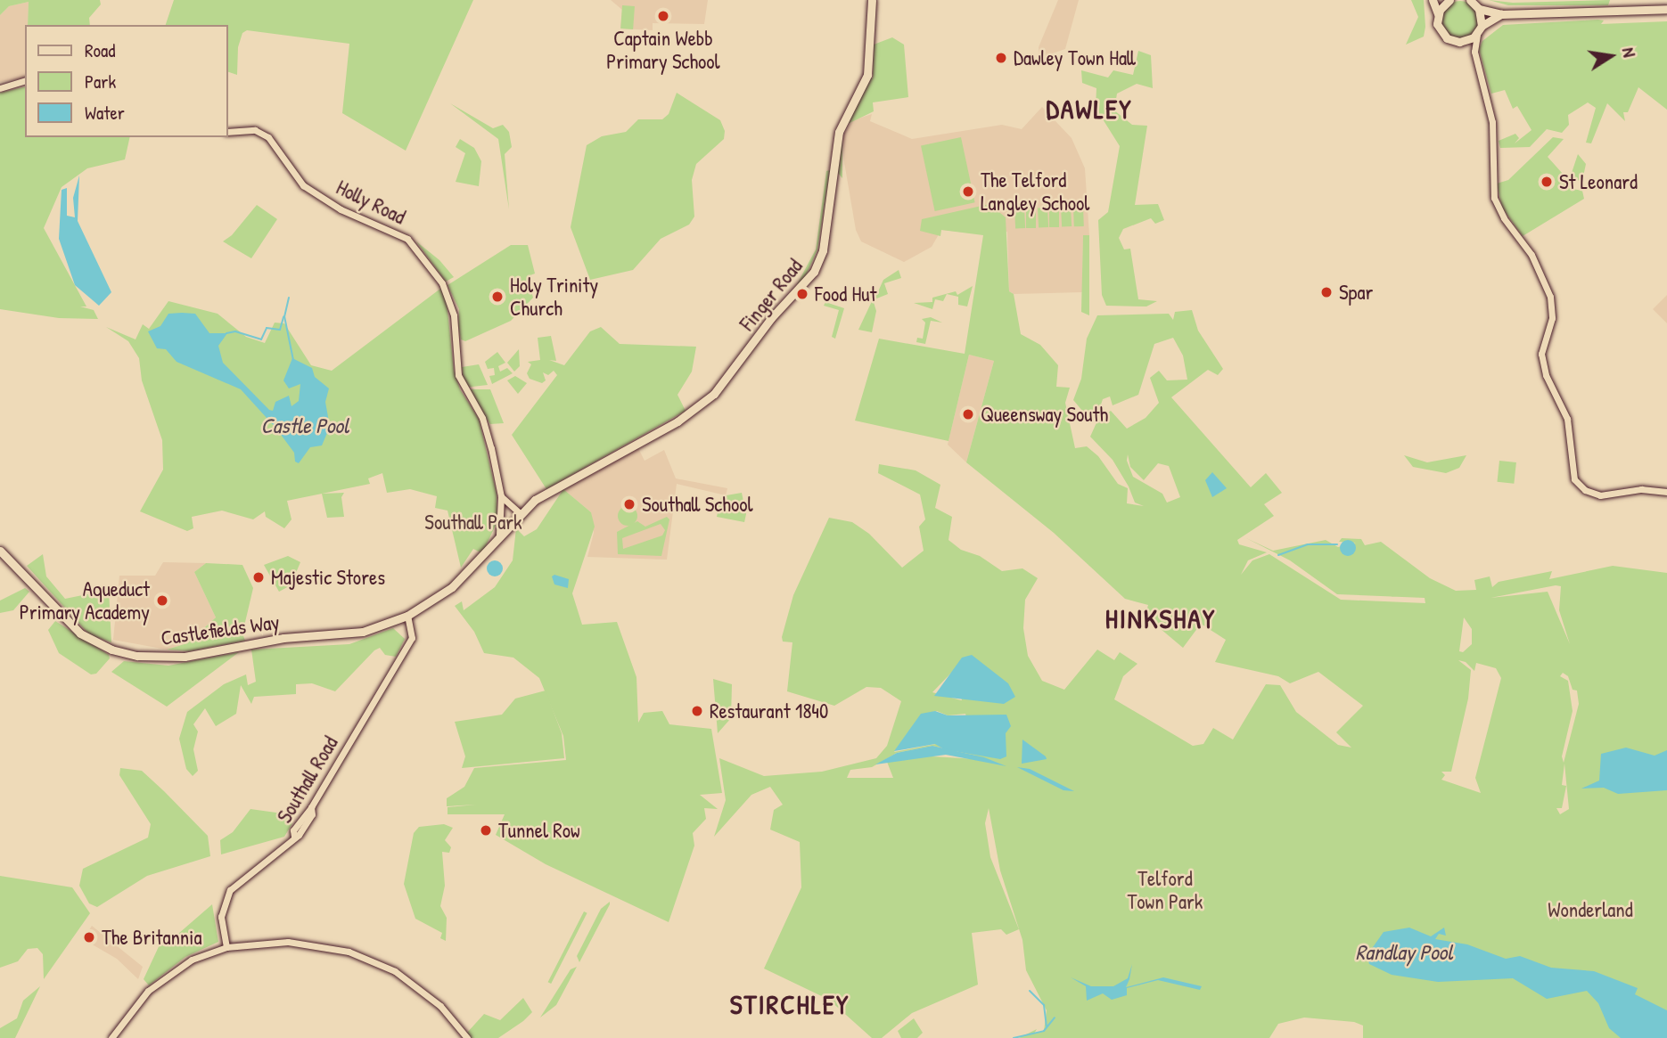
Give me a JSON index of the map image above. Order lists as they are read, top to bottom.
{
  "streets": {
    "main road": ["Finger Road", "Castlefields Way"],
    "street": ["Holly Road", "Southall Road"]
  },
  "crossings": [
    ["Holly Road", "Castlefields Way"],
    ["Castlefields Way", "Southall Road"]
  ],
  "districts": ["DAWLEY", "HINKSHAY", "STIRCHLEY"],
  "water": ["Castle Pool", "Randlay Pool"],
  "parks": ["Southall Park", "Telford Town Park", "Wonderland"],
  "places": [
    "Captain Webb Primary School",
    "Dawley Town Hall",
    "St Leonard",
    "The Telford Langley School",
    "Spar",
    "Food Hut",
    "Holy Trinity Church",
    "Queensway South",
    "Southall School",
    "Majestic Stores",
    "Aqueduct Primary Academy",
    "Restaurant 1840",
    "Tunnel Row",
    "The Britannia"
  ],
  "legend": ["Road", "Park", "Water"],
  "north": "right"
}
